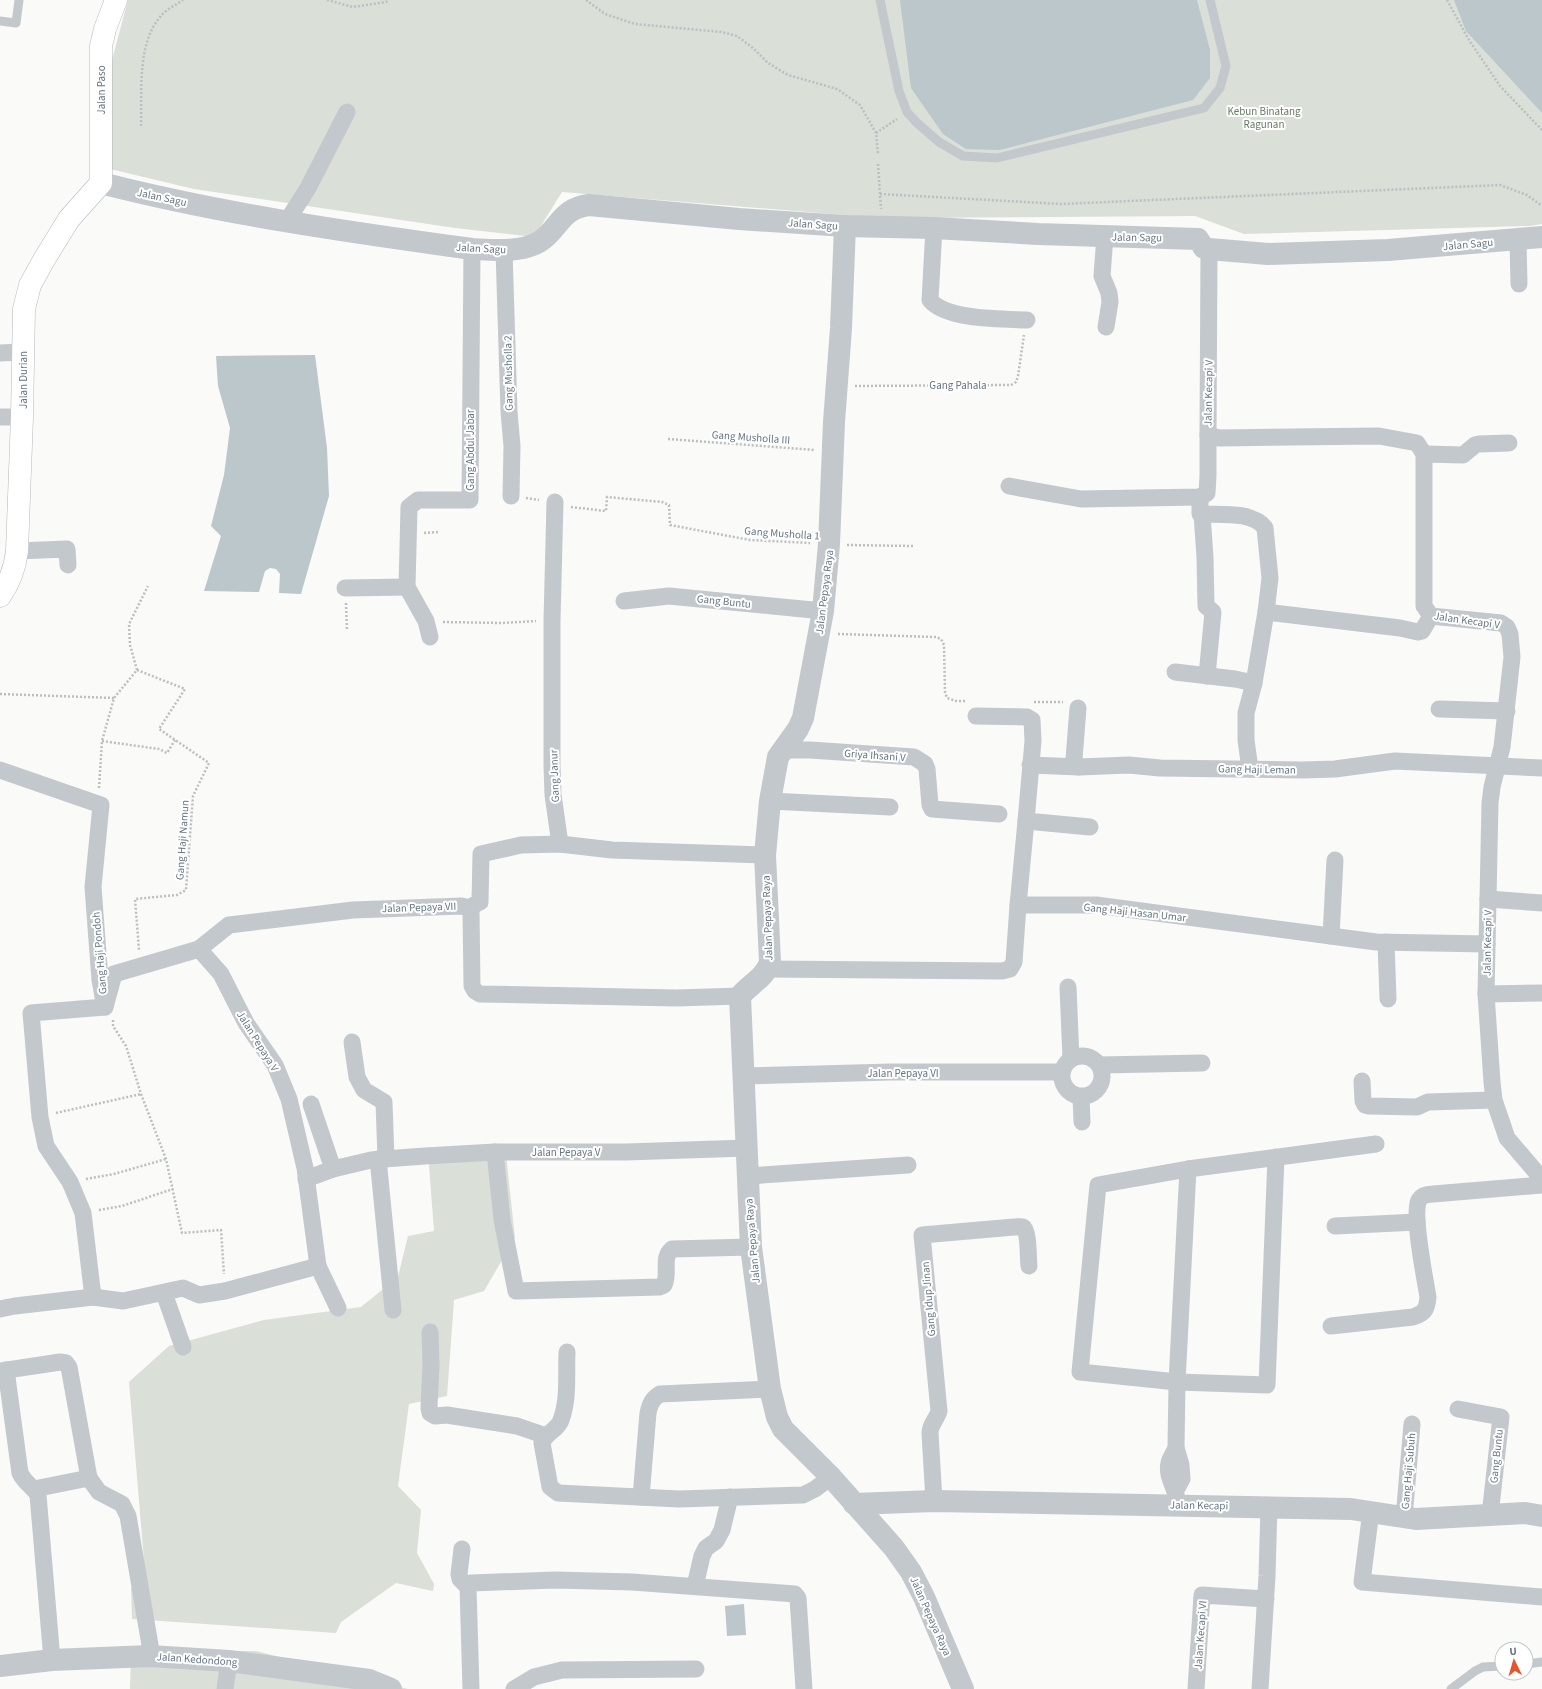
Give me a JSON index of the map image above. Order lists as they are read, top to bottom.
{
  "streets": {
    "main road": ["Jalan Paso", "Jalan Durian"],
    "street": [
      "Jalan Sagu",
      "Gang Musholla 2",
      "Jalan Kecapi V",
      "Gang Abdul Jabar",
      "Jalan Pepaya Raya",
      "Gang Buntu",
      "Griya Ihsani V",
      "Gang Haji Leman",
      "Gang Janur",
      "Jalan Pepaya VII",
      "Gang Haji Hasan Umar",
      "Gang Haji Pondoh",
      "Jalan Pepaya V",
      "Jalan Pepaya VI",
      "Gang Idup Jinan",
      "Gang Haji Subuh",
      "Jalan Kecapi",
      "Jalan Kecapi VI",
      "Jalan Kedondong"
    ],
    "path": [
      "Gang Pahala",
      "Gang Musholla III",
      "Gang Musholla 1",
      "Gang Haji Namun"
    ]
  },
  "crossings": [
    ["Jalan Paso", "Jalan Sagu"],
    ["Jalan Paso", "Jalan Durian"],
    ["Jalan Sagu", "Gang Musholla 2"],
    ["Jalan Sagu", "Jalan Durian"],
    ["Jalan Sagu", "Jalan Kecapi V"],
    ["Jalan Sagu", "Gang Abdul Jabar"],
    ["Jalan Sagu", "Jalan Pepaya Raya"],
    ["Gang Pahala", "Jalan Pepaya Raya"],
    ["Jalan Kecapi V", "Gang Haji Leman"],
    ["Jalan Kecapi V", "Gang Haji Hasan Umar"],
    ["Gang Musholla III", "Jalan Pepaya Raya"],
    ["Gang Musholla 1", "Jalan Pepaya Raya"],
    ["Jalan Pepaya Raya", "Gang Buntu"],
    ["Jalan Pepaya Raya", "Griya Ihsani V"],
    ["Jalan Pepaya Raya", "Jalan Pepaya VII"],
    ["Jalan Pepaya Raya", "Jalan Pepaya V"],
    ["Jalan Pepaya Raya", "Jalan Pepaya VI"],
    ["Jalan Pepaya Raya", "Jalan Kecapi"],
    ["Gang Buntu", "Jalan Kecapi"],
    ["Gang Haji Namun", "Jalan Pepaya VII"],
    ["Jalan Pepaya VII", "Gang Haji Pondoh"],
    ["Jalan Pepaya VII", "Jalan Pepaya V"],
    ["Gang Idup Jinan", "Jalan Kecapi"],
    ["Gang Haji Subuh", "Jalan Kecapi"]
  ],
  "parks": ["Kebun Binatang Ragunan"],
  "north": "top"
}
